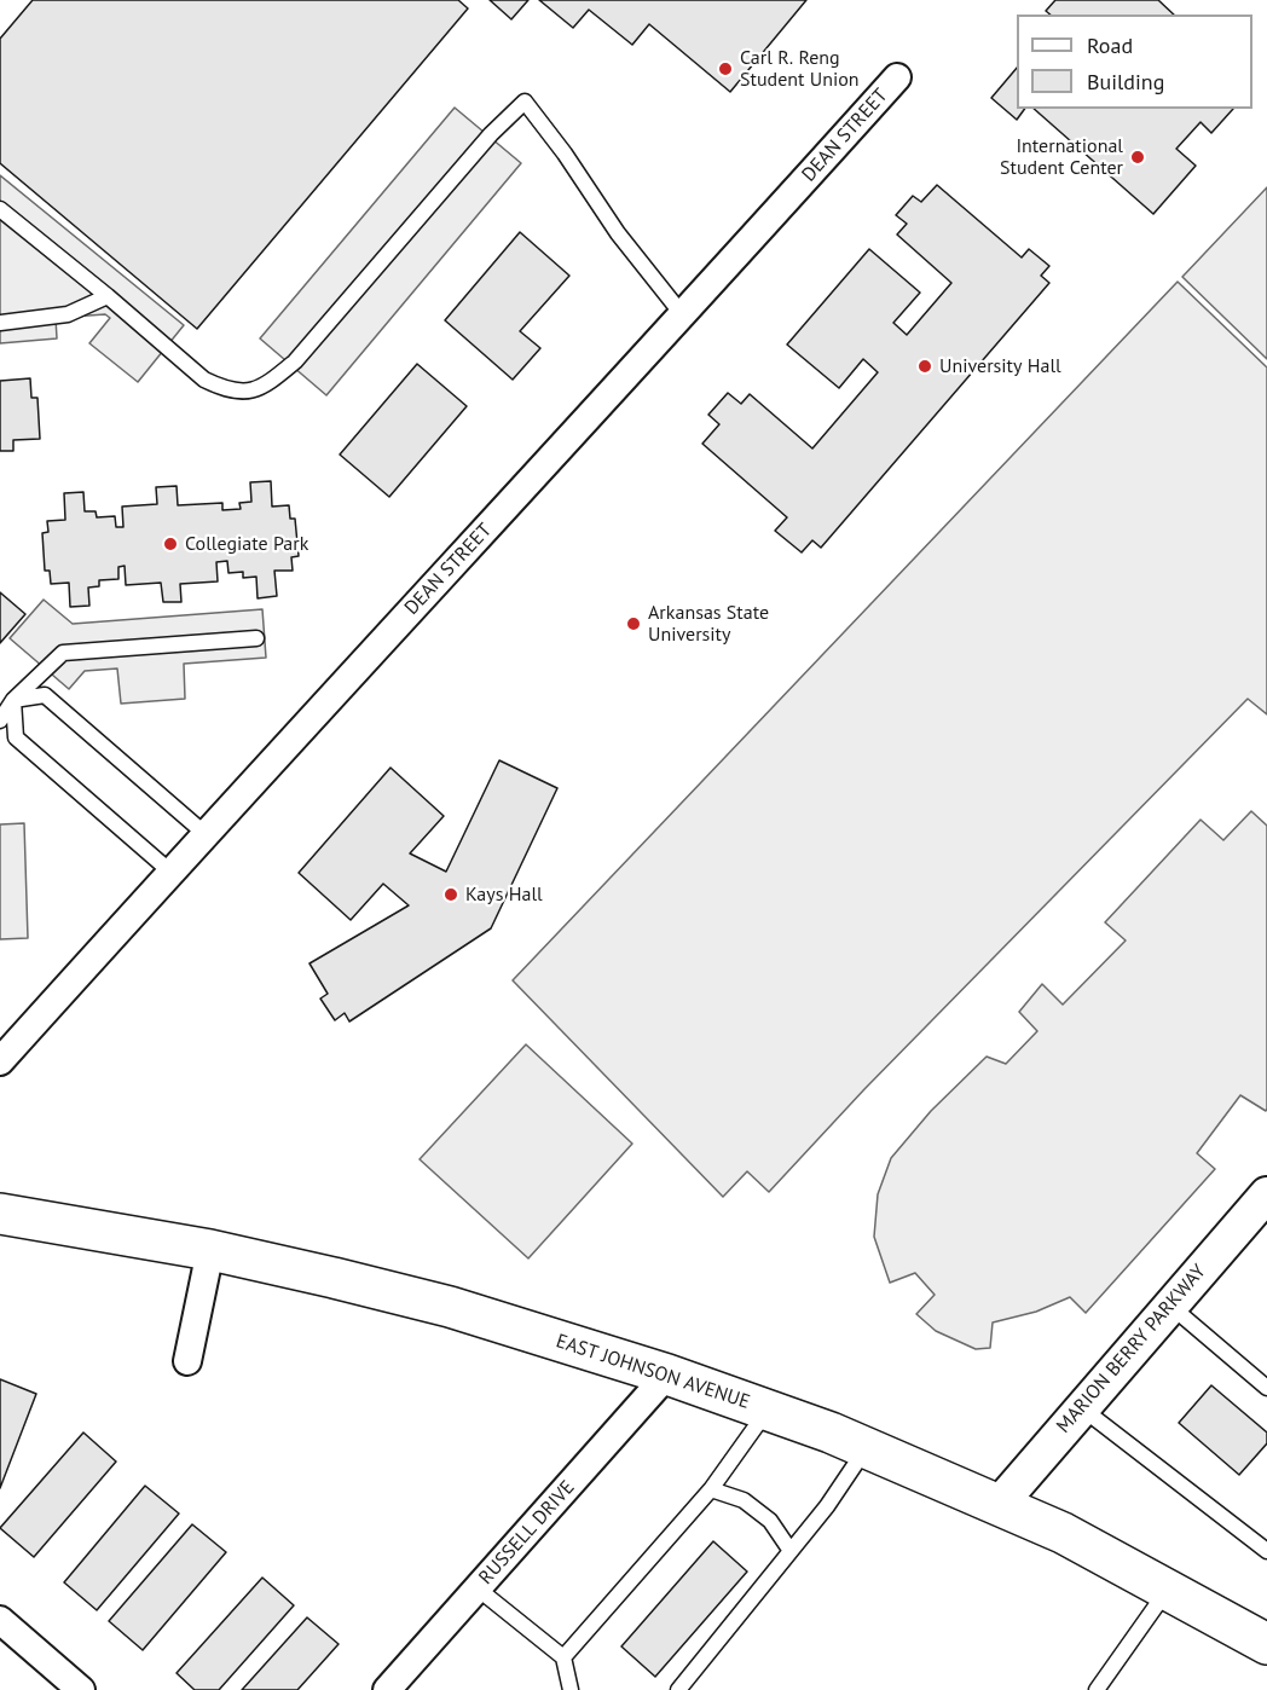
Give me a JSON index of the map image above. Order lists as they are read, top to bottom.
{
  "streets": {
    "main road": ["EAST JOHNSON AVENUE"],
    "street": ["DEAN STREET", "MARION BERRY PARKWAY", "RUSSELL DRIVE"]
  },
  "crossings": [
    ["MARION BERRY PARKWAY", "EAST JOHNSON AVENUE"],
    ["EAST JOHNSON AVENUE", "RUSSELL DRIVE"]
  ],
  "places": [
    "Carl R. Reng Student Union",
    "International Student Center",
    "University Hall",
    "Collegiate Park",
    "Arkansas State University",
    "Kays Hall"
  ],
  "legend": ["Road", "Building"]
}
